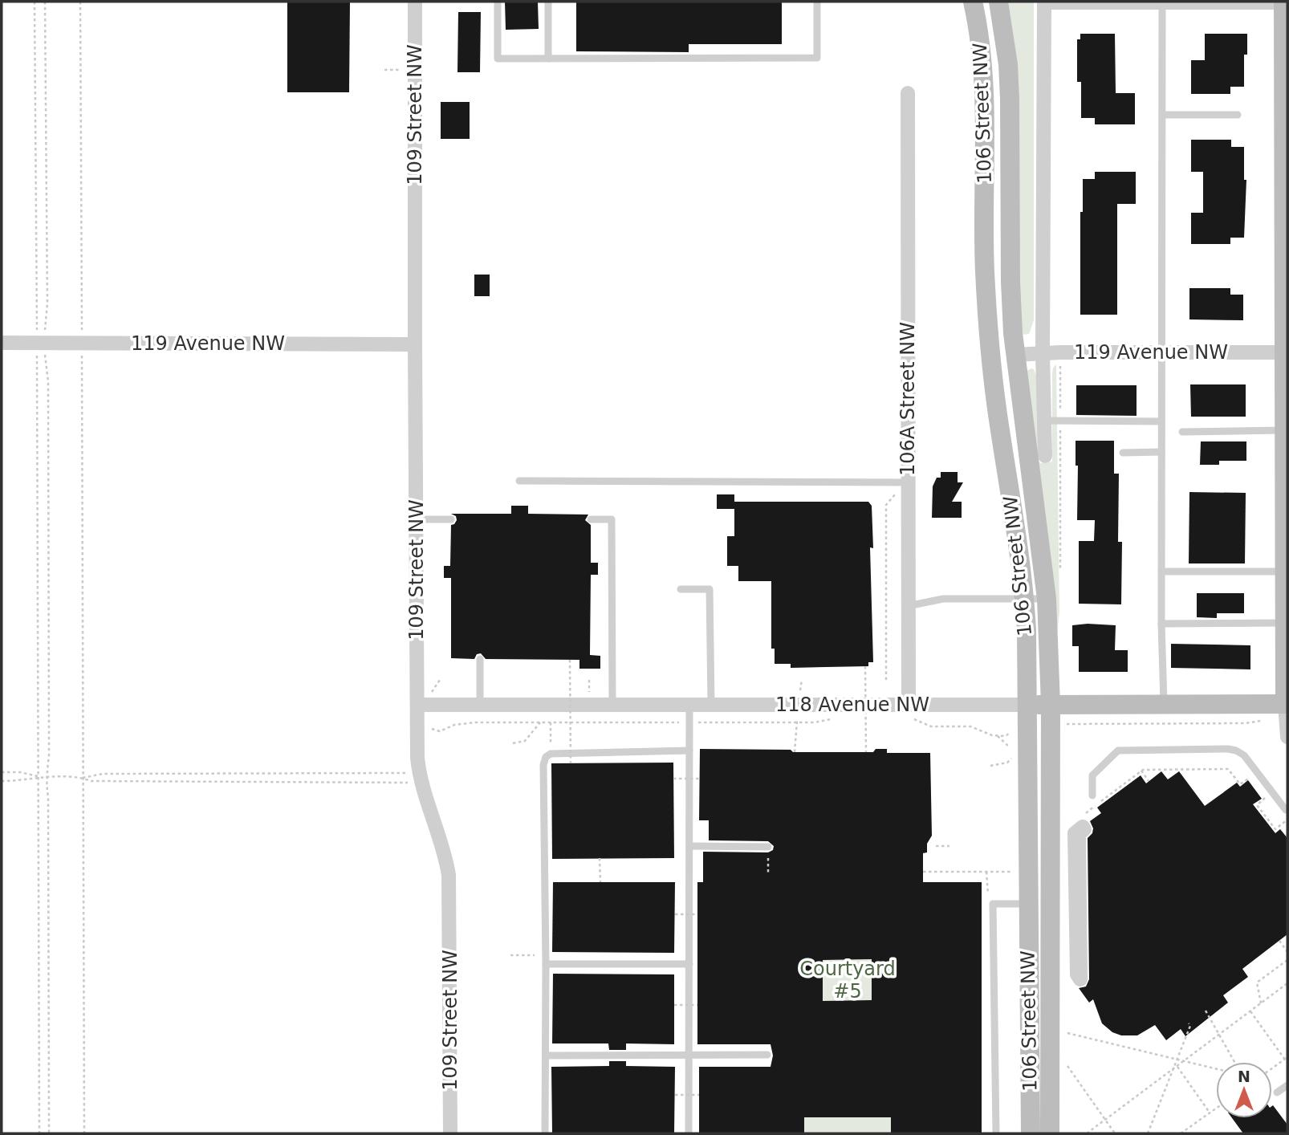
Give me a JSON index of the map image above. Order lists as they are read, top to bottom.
{
  "streets": {
    "main road": ["106 Street NW", "118 Avenue NW"],
    "street": ["109 Street NW", "119 Avenue NW", "106A Street NW"]
  },
  "crossings": [
    ["106 Street NW", "119 Avenue NW"],
    ["106 Street NW", "118 Avenue NW"],
    ["109 Street NW", "119 Avenue NW"],
    ["109 Street NW", "118 Avenue NW"],
    ["106A Street NW", "118 Avenue NW"]
  ],
  "parks": ["Courtyard #5"],
  "north": "top"
}
